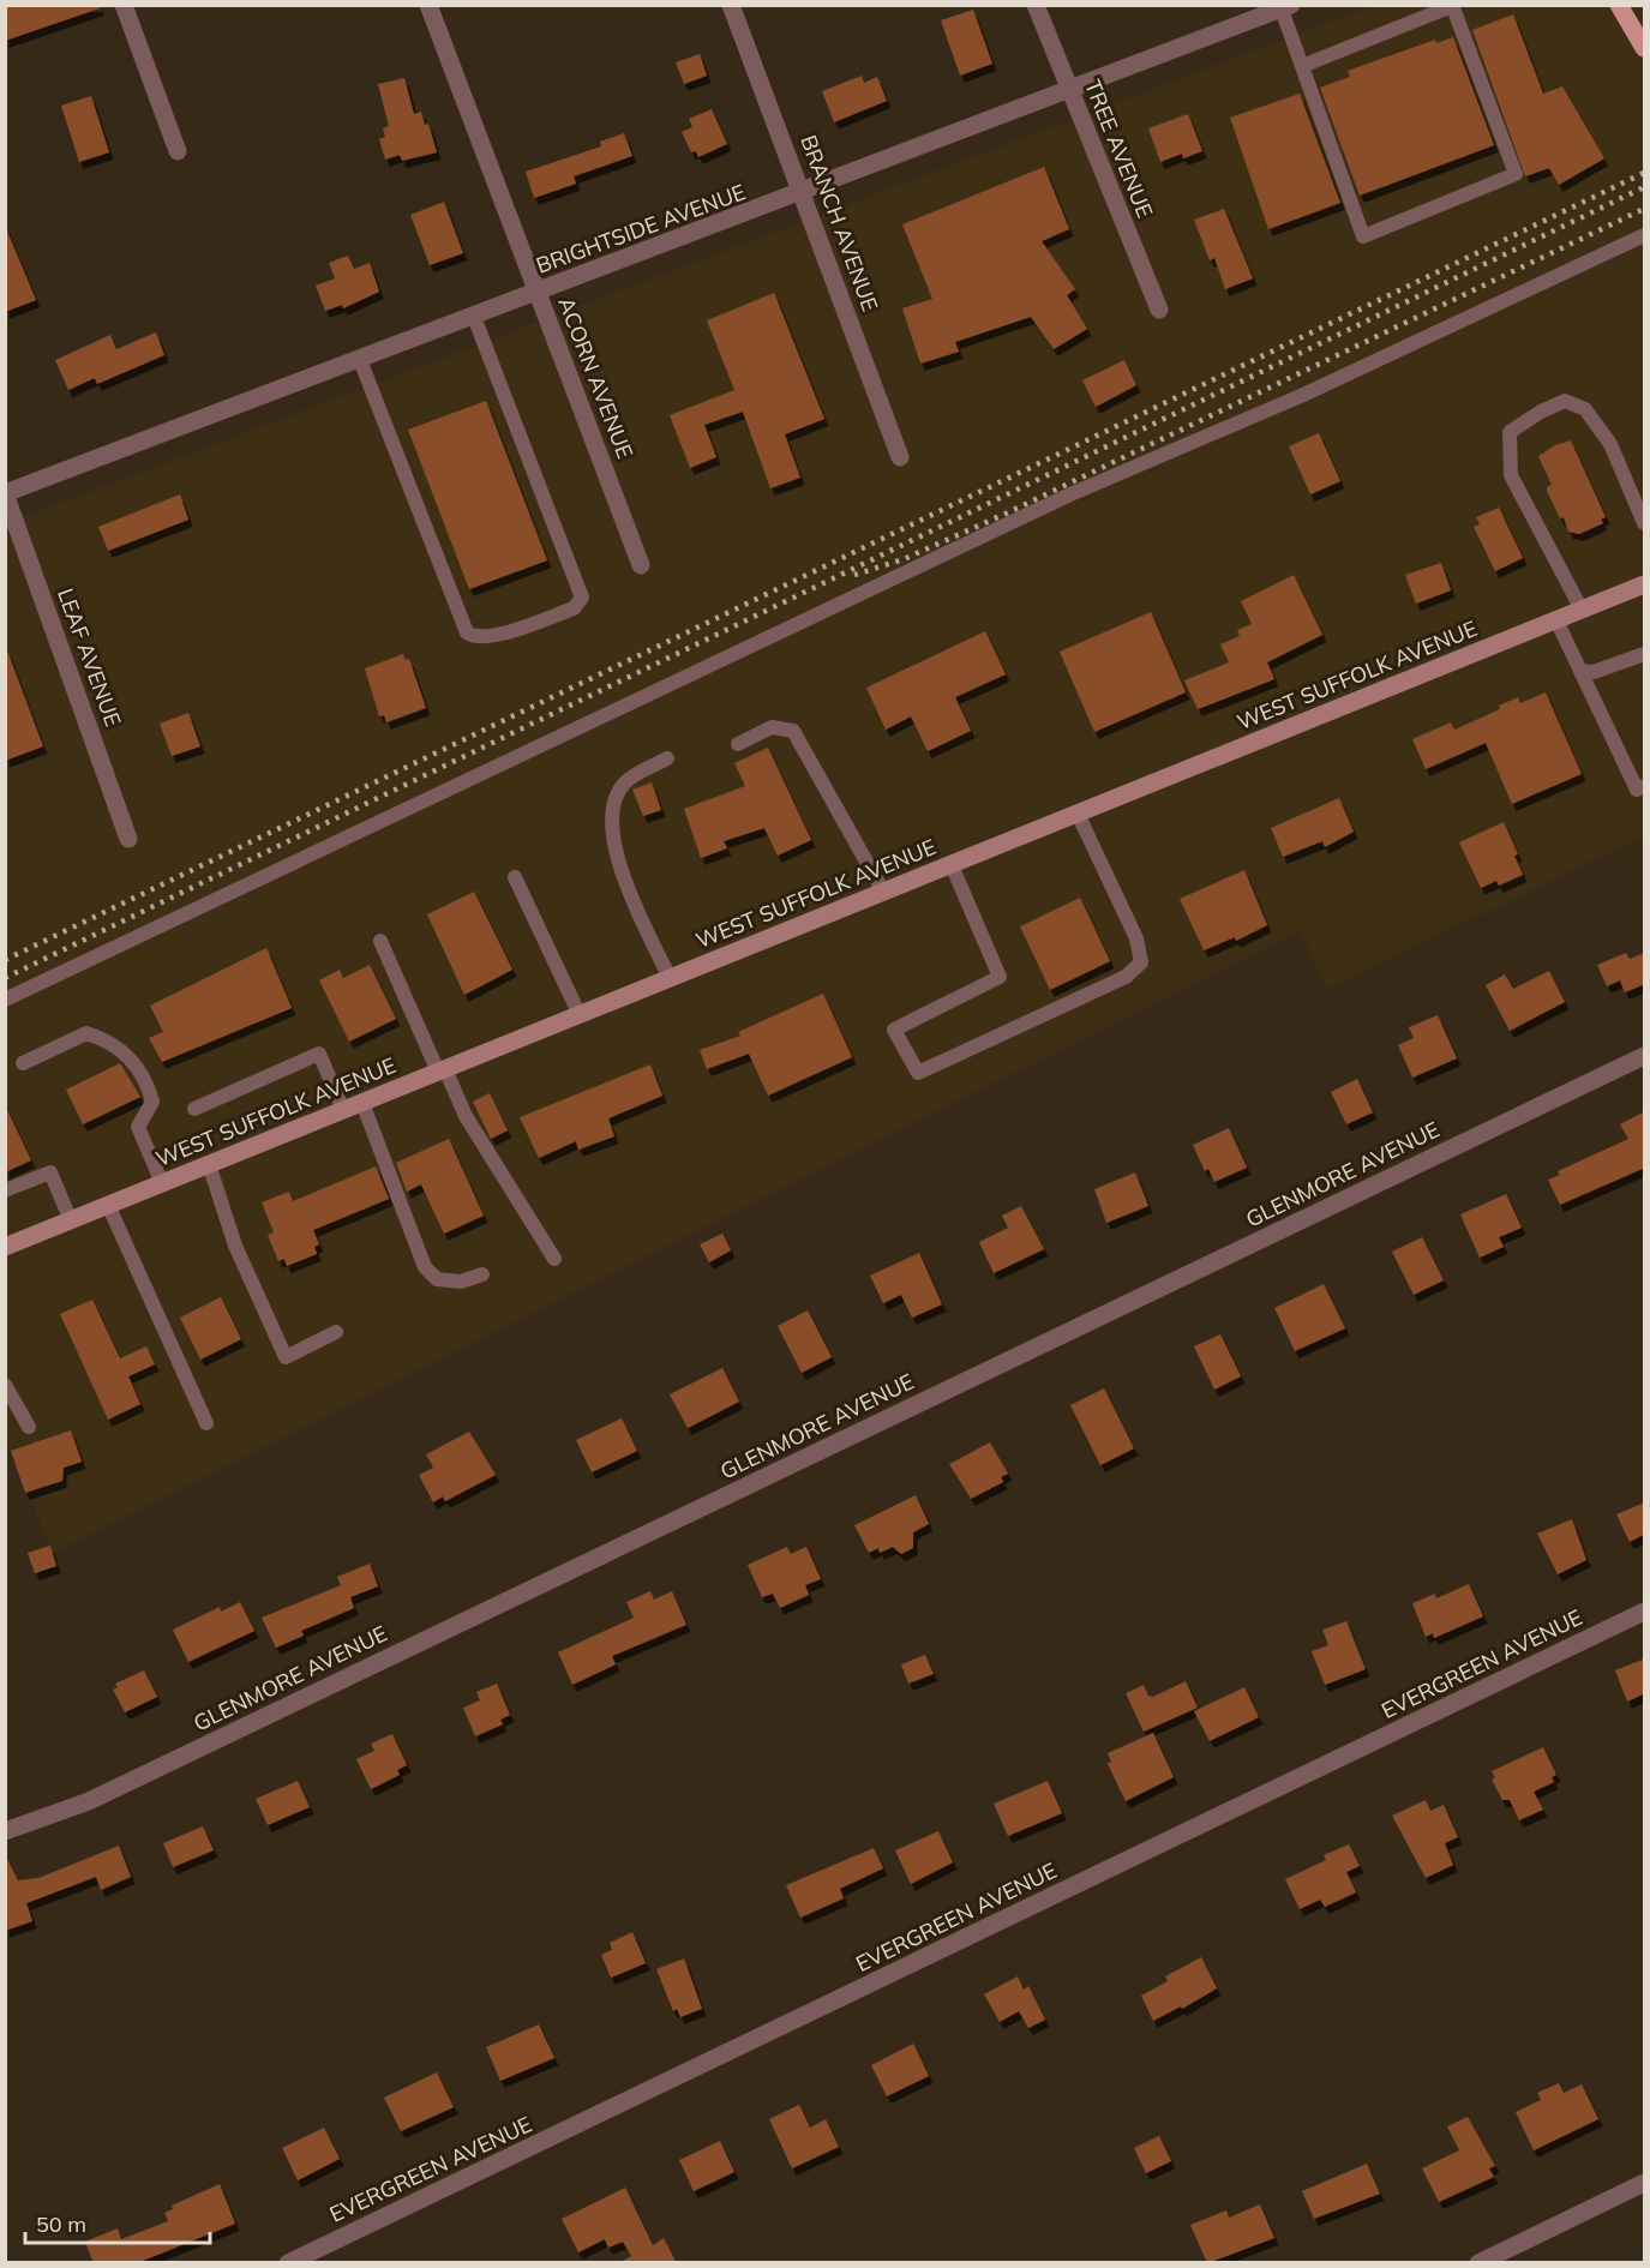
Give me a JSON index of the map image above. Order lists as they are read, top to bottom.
{
  "streets": {
    "main road": ["WEST SUFFOLK AVENUE"],
    "street": [
      "TREE AVENUE",
      "BRANCH AVENUE",
      "BRIGHTSIDE AVENUE",
      "ACORN AVENUE",
      "LEAF AVENUE",
      "GLENMORE AVENUE",
      "EVERGREEN AVENUE"
    ]
  },
  "crossings": [
    ["TREE AVENUE", "BRIGHTSIDE AVENUE"],
    ["BRANCH AVENUE", "BRIGHTSIDE AVENUE"],
    ["BRIGHTSIDE AVENUE", "ACORN AVENUE"],
    ["BRIGHTSIDE AVENUE", "LEAF AVENUE"]
  ],
  "scale_bar": "50 m"
}
